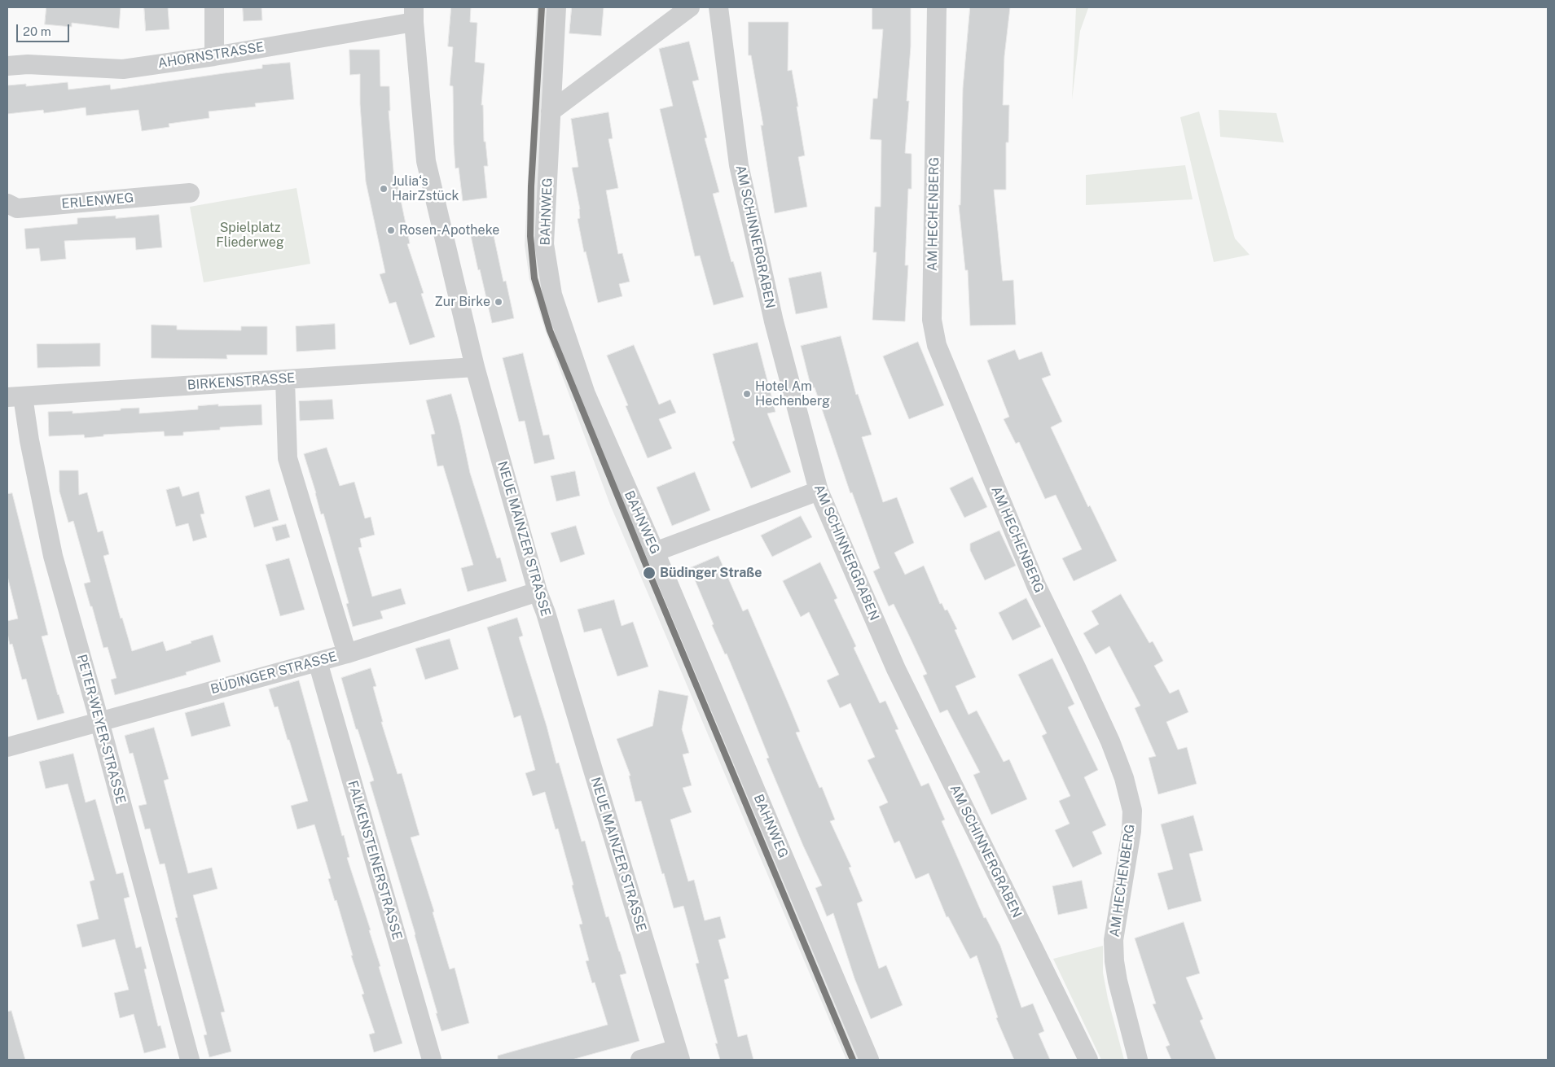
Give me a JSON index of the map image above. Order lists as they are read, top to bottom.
{
  "streets": {
    "street": [
      "AHORNSTRASSE",
      "ERLENWEG",
      "BAHNWEG",
      "AM HECHENBERG",
      "AM SCHINNERGRABEN",
      "BIRKENSTRASSE",
      "NEUE MAINZER STRASSE",
      "BÜDINGER STRASSE",
      "PETER-WEYER-STRASSE",
      "FALKENSTEINERSTRASSE"
    ]
  },
  "crossings": [
    ["AHORNSTRASSE", "NEUE MAINZER STRASSE"],
    ["BIRKENSTRASSE", "NEUE MAINZER STRASSE"],
    ["BIRKENSTRASSE", "PETER-WEYER-STRASSE"],
    ["NEUE MAINZER STRASSE", "BÜDINGER STRASSE"],
    ["BÜDINGER STRASSE", "PETER-WEYER-STRASSE"],
    ["BÜDINGER STRASSE", "FALKENSTEINERSTRASSE"]
  ],
  "parks": ["Spielplatz Fliederweg"],
  "places": [
    "Julia‘s HairZstück",
    "Rosen-Apotheke",
    "Zur Birke",
    "Hotel Am Hechenberg",
    "Büdinger Straße"
  ],
  "scale_bar": "20 m"
}
